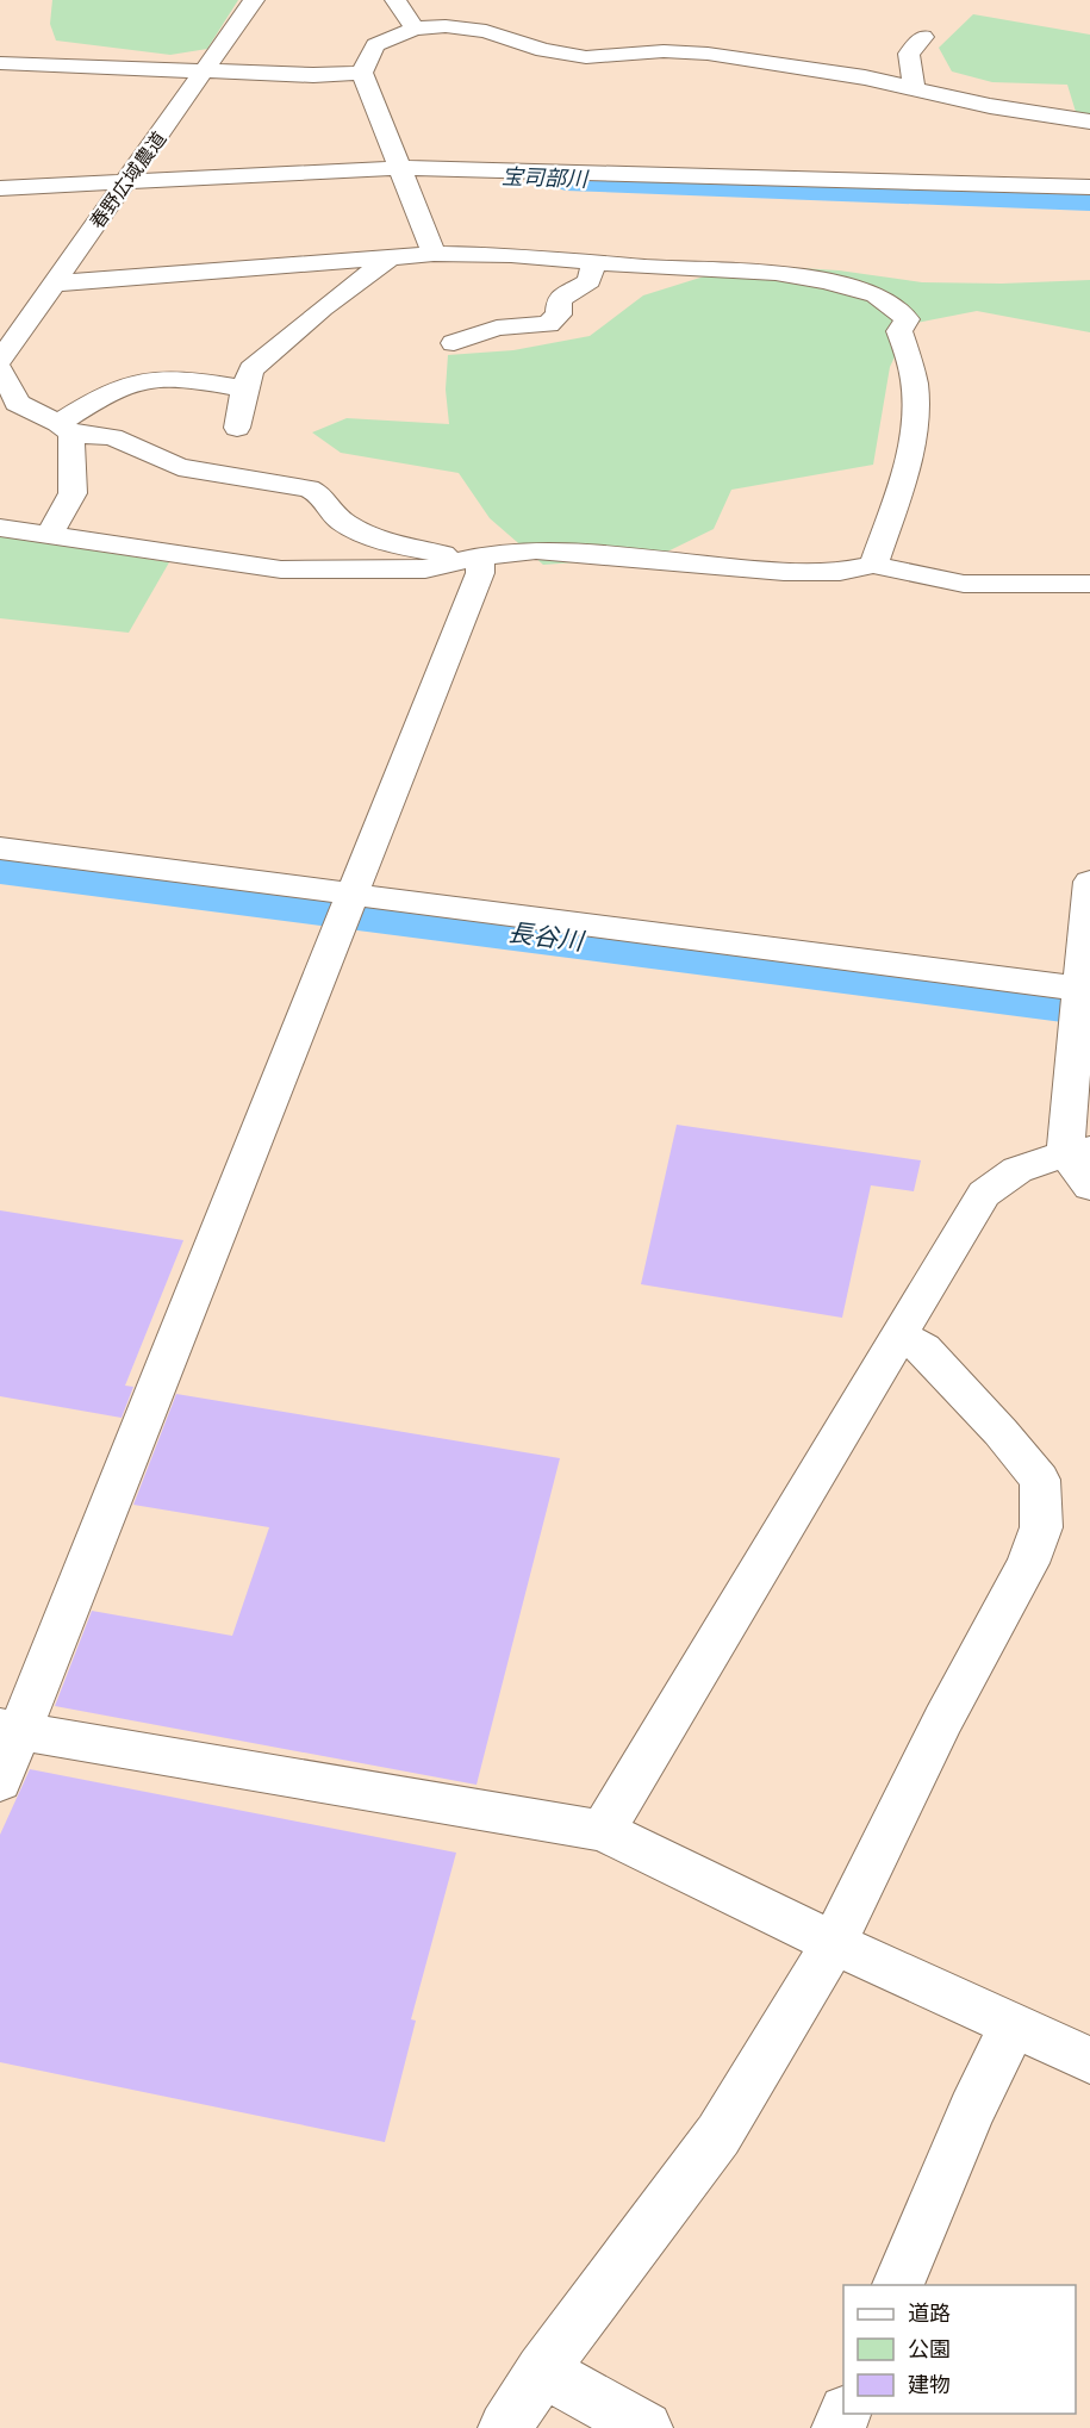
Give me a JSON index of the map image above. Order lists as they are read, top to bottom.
{
  "streets": {
    "street": ["春野広域農道"]
  },
  "water": ["宝司部川", "長谷川"],
  "legend": ["道路", "公園", "建物"]
}
